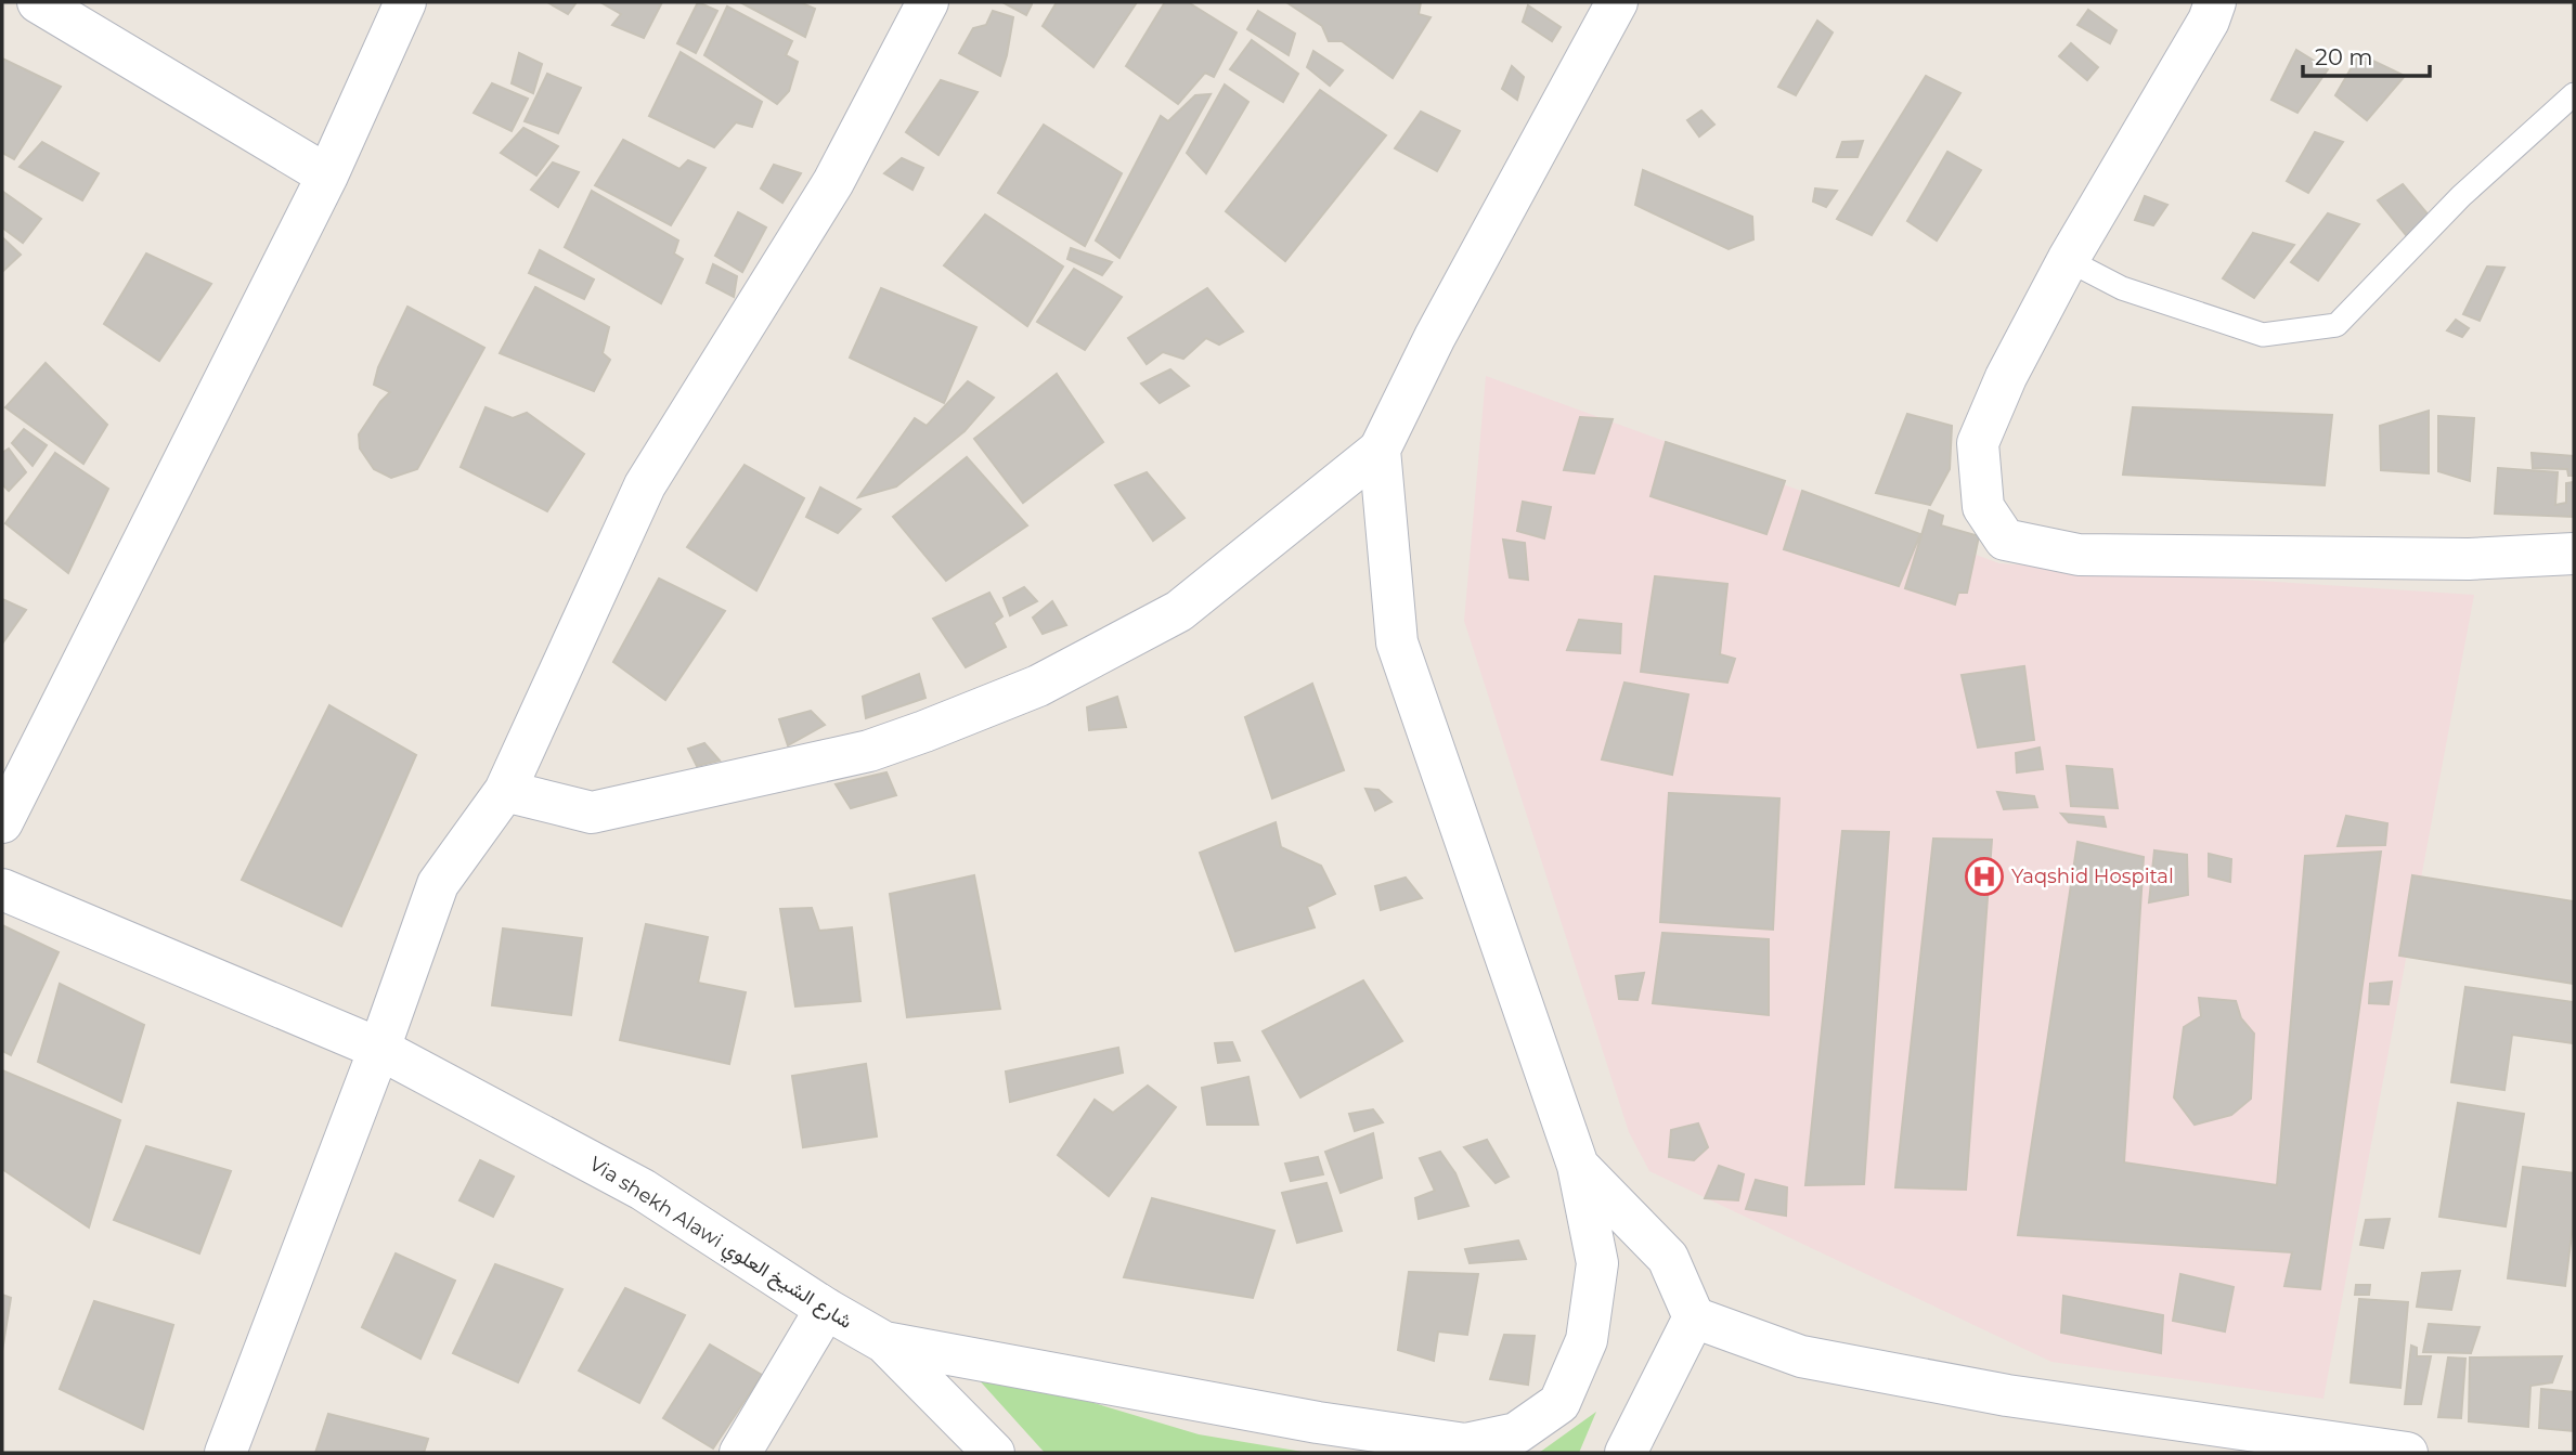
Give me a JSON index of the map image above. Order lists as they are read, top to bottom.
{
  "streets": {
    "street": ["Via shekh Alawi شارع الشيخ العلوي"]
  },
  "places": {
    "hospital": ["Yaqshid Hospital"]
  },
  "scale_bar": "20 m"
}
